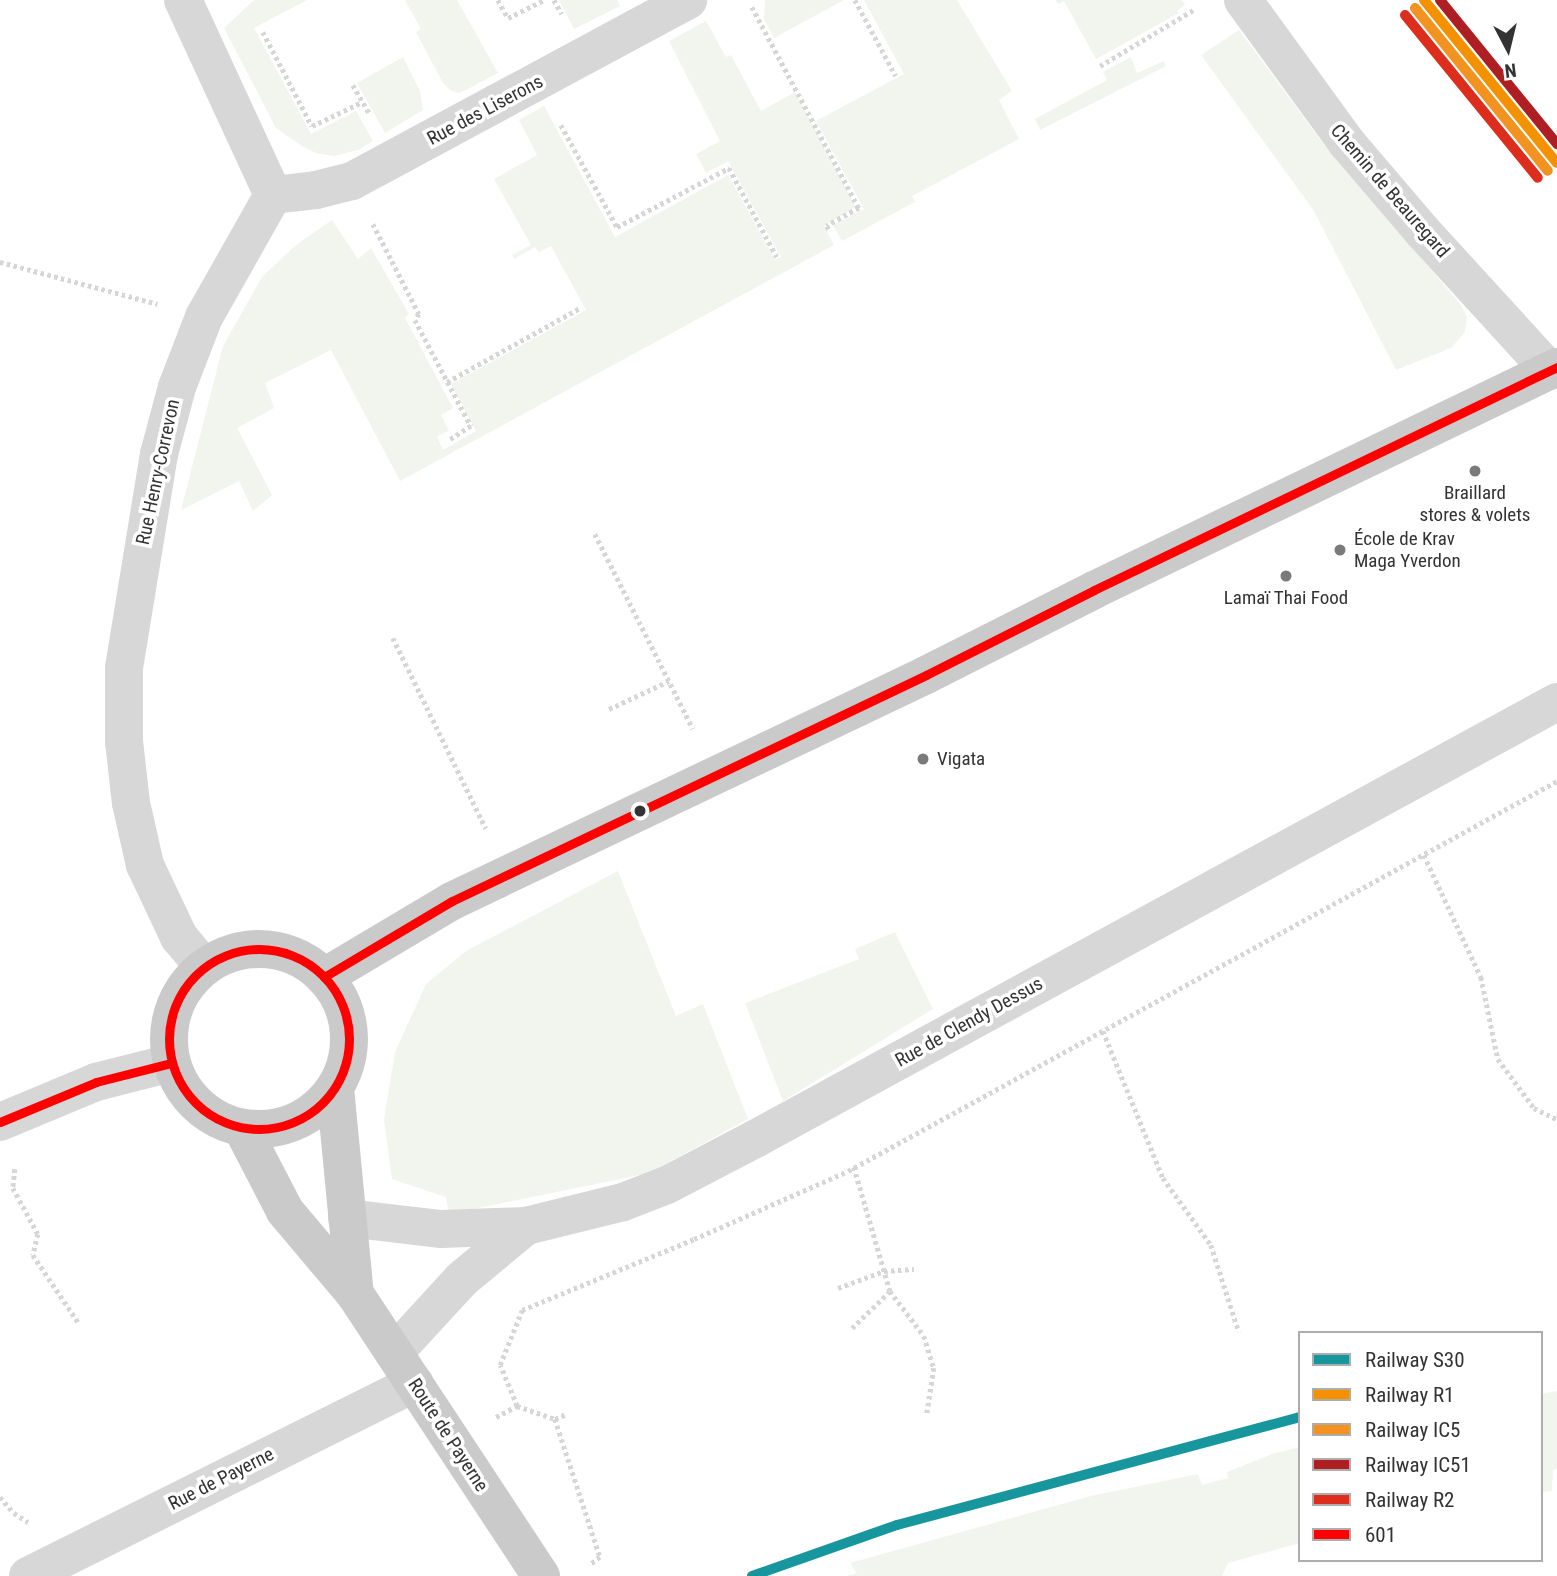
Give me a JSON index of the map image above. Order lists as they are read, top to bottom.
{
  "streets": {
    "main road": ["Route de Payerne"],
    "street": [
      "Rue des Liserons",
      "Chemin de Beauregard",
      "Rue Henry-Correvon",
      "Rue de Clendy Dessus",
      "Rue de Payerne"
    ]
  },
  "crossings": [
    ["Rue des Liserons", "Rue Henry-Correvon"],
    ["Rue Henry-Correvon", "Route de Payerne"],
    ["Rue de Clendy Dessus", "Route de Payerne"],
    ["Route de Payerne", "Rue de Payerne"]
  ],
  "places": [
    "Braillard stores & volets",
    "École de Krav Maga Yverdon",
    "Lamaï Thai Food",
    "Vigata"
  ],
  "lines": [
    "rail line R1",
    "rail line IC51",
    "rail line IC5",
    "rail line R2",
    "transit line 601",
    "rail line S30"
  ],
  "legend": [
    "Railway S30",
    "Railway R1",
    "Railway IC5",
    "Railway IC51",
    "Railway R2",
    "601"
  ],
  "north": "bottom"
}
